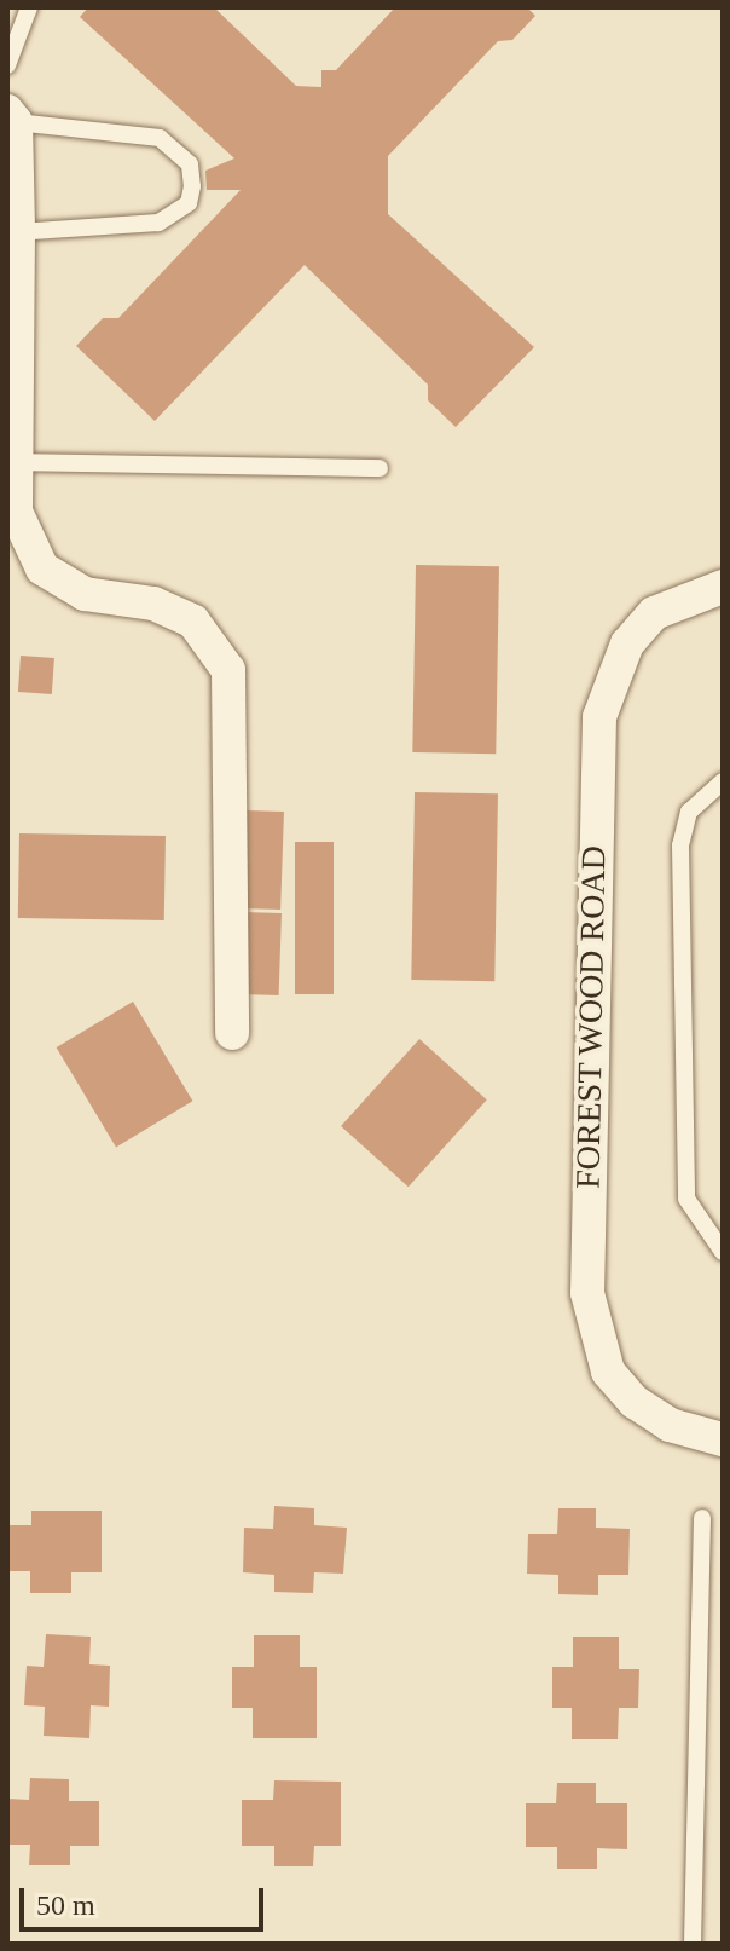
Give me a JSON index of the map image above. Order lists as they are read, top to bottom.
{
  "streets": {
    "street": ["FOREST WOOD ROAD"]
  },
  "scale_bar": "50 m"
}
